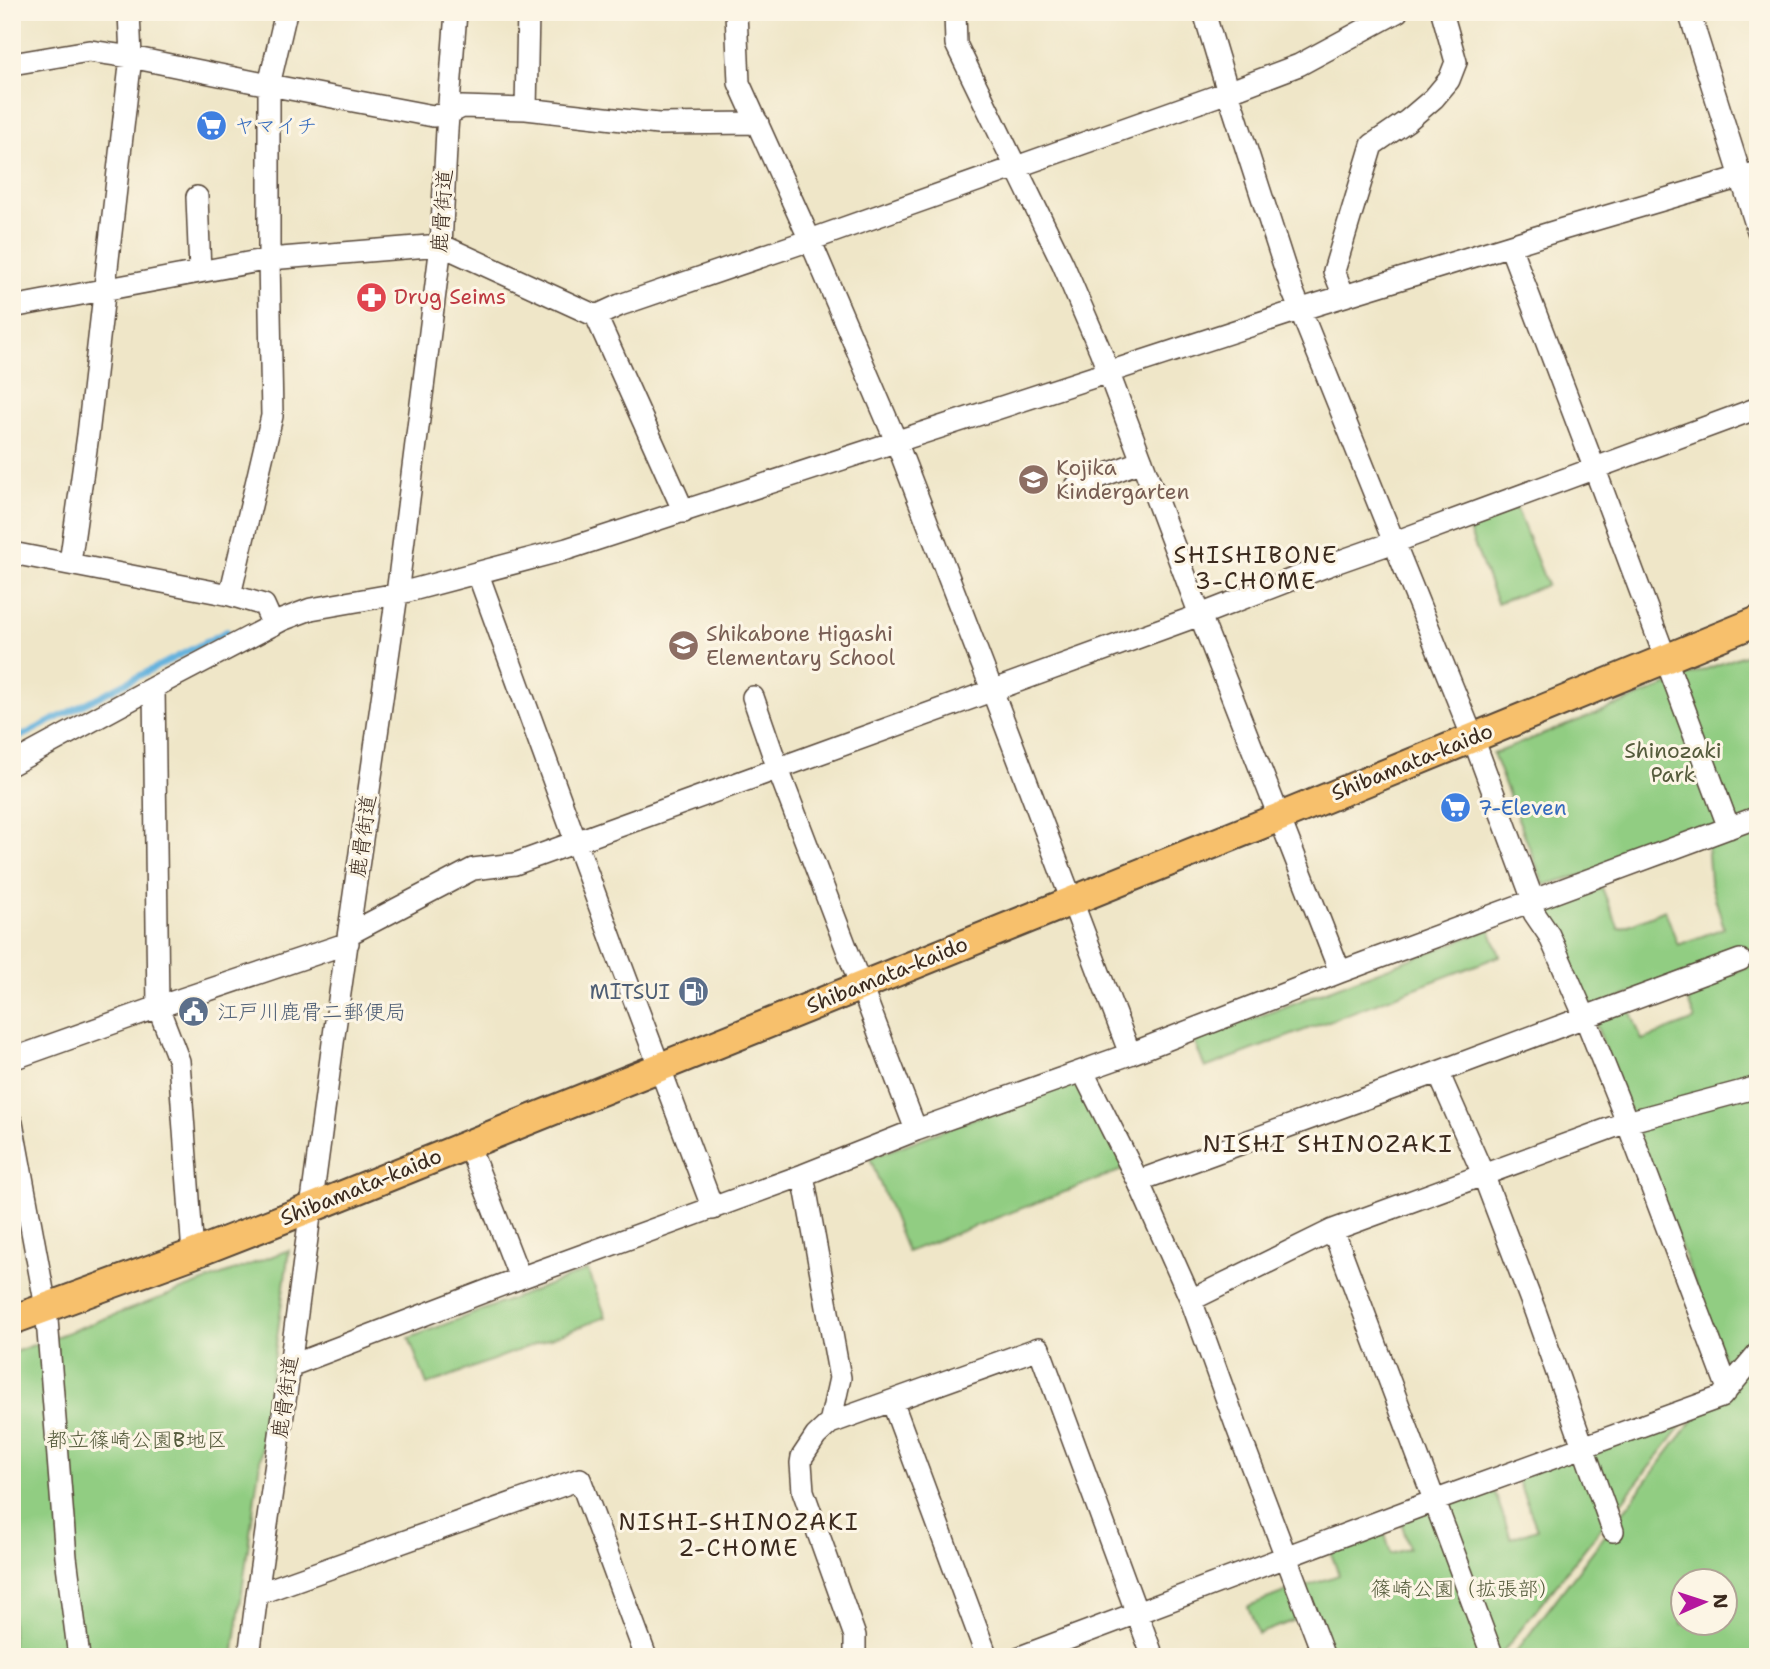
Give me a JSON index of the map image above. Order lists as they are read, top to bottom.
{
  "streets": {
    "main road": ["Shibamata-kaido"],
    "street": ["鹿骨街道"]
  },
  "crossings": [
    ["鹿骨街道", "Shibamata-kaido"]
  ],
  "districts": ["SHISHIBONE 3-CHOME", "NISHI SHINOZAKI", "NISHI-SHINOZAKI 2-CHOME"],
  "parks": ["Shinozaki Park", "都立篠崎公園B地区", "篠崎公園（拡張部）"],
  "places": {
    "supermarket": ["ヤマイチ", "7-Eleven"],
    "pharmacy": ["Drug Seims"],
    "school or university": ["Kojika Kindergarten", "Shikabone Higashi Elementary School"],
    "fuel station": ["MITSUI"],
    "public building": ["江戸川鹿骨二郵便局"]
  },
  "north": "right"
}
